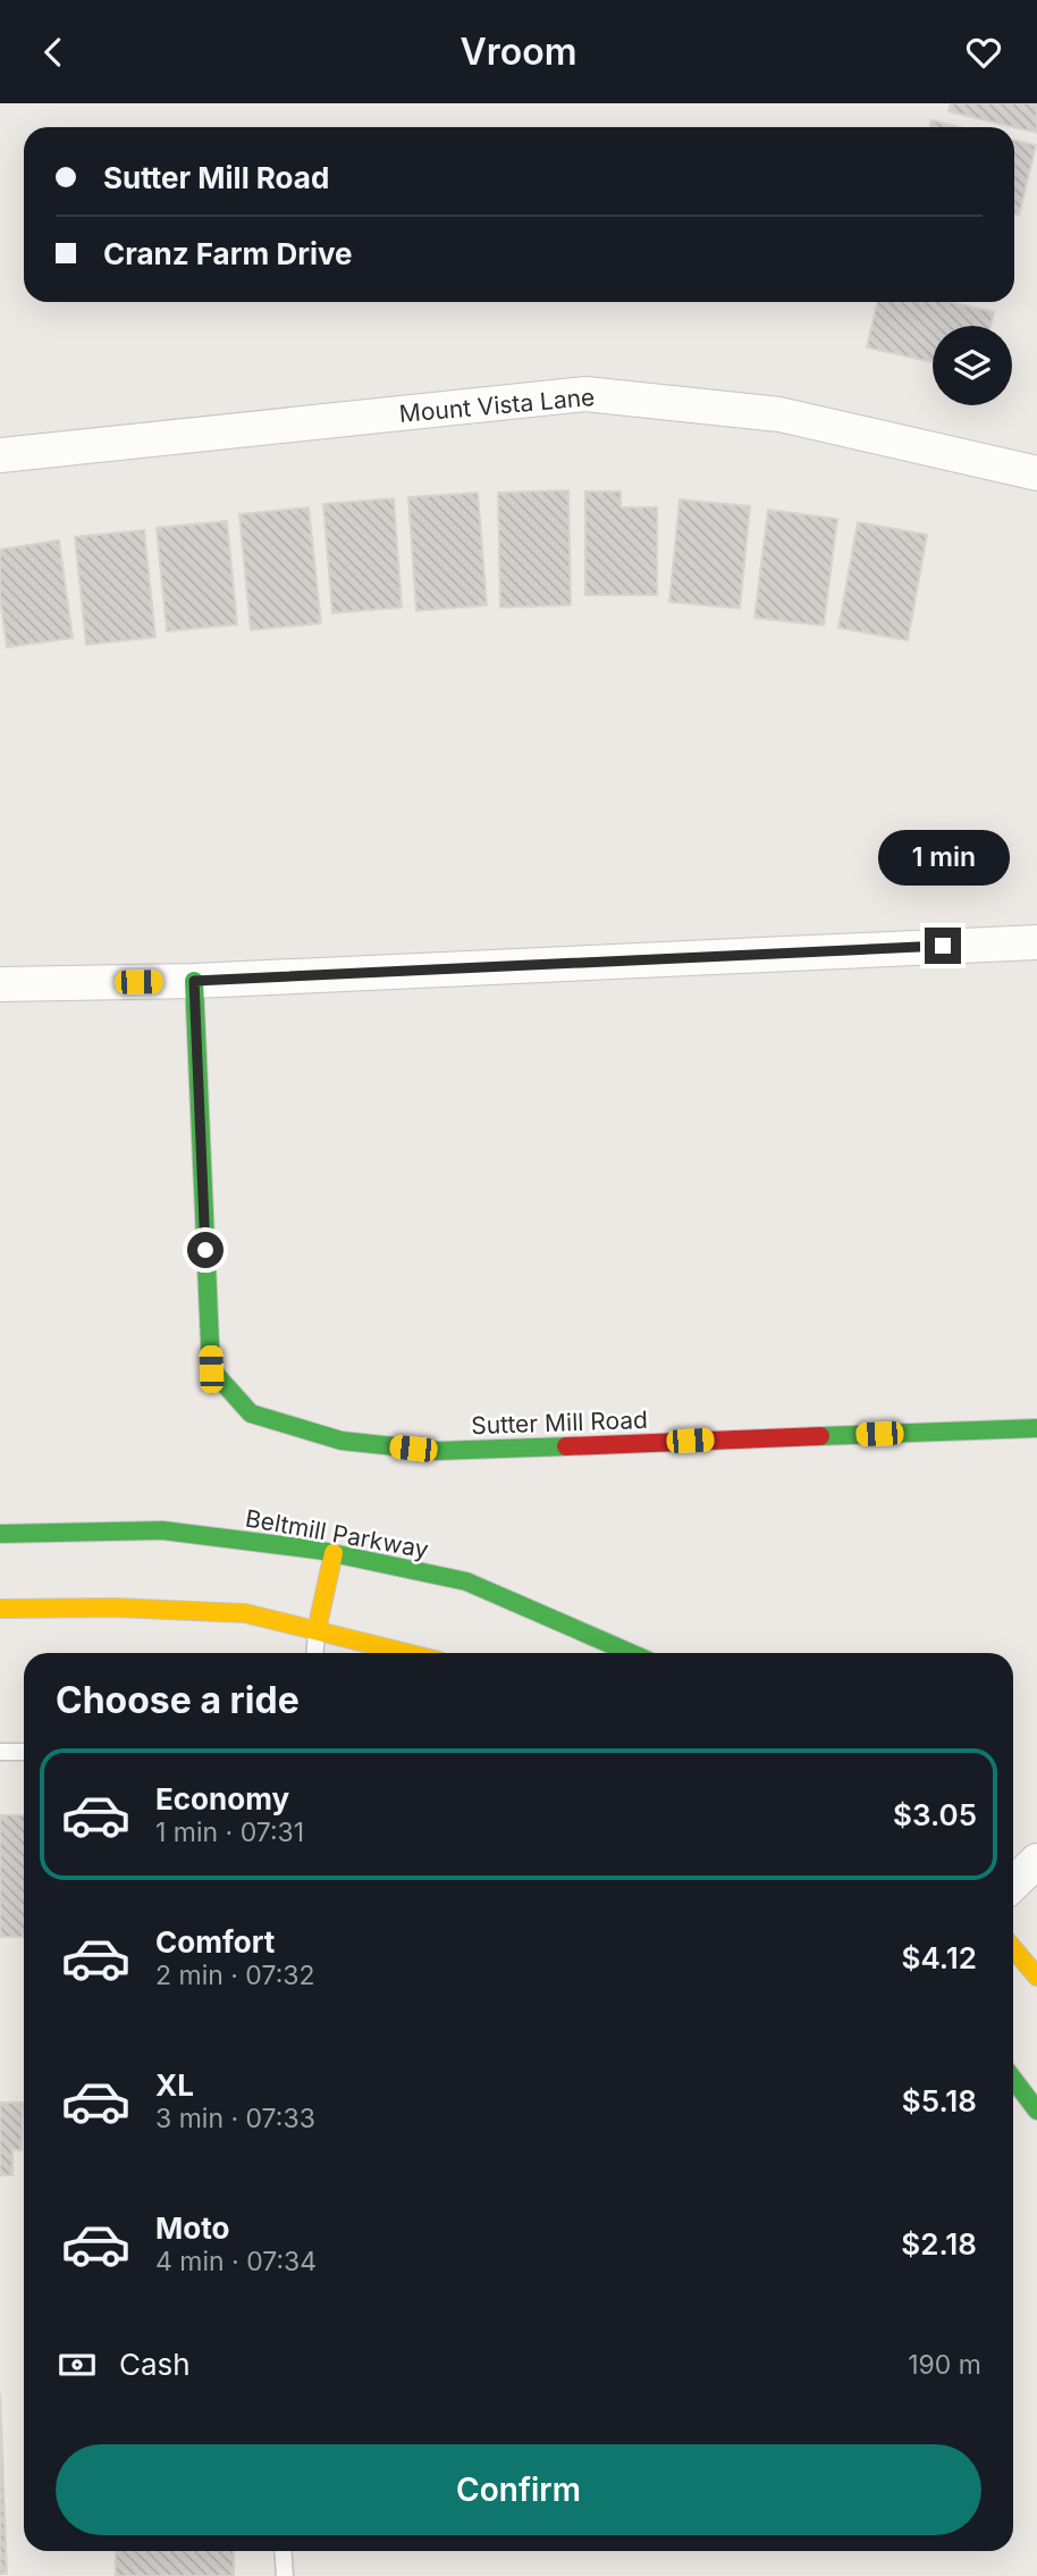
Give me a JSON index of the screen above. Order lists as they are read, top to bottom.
{
  "streets": {
    "street": ["Mount Vista Lane", "Sutter Mill Road", "Beltmill Parkway"]
  },
  "page": {
    "header": "Vroom",
    "banner": ["Sutter Mill Road", "Cranz Farm Drive"],
    "bubble": "1 min",
    "heading": "Choose a ride",
    "list": [
      {
        "name": "Economy",
        "note": "1 min · 07:31",
        "value": "$3.05"
      },
      {
        "name": "Comfort",
        "note": "2 min · 07:32",
        "value": "$4.12"
      },
      {
        "name": "XL",
        "note": "3 min · 07:33",
        "value": "$5.18"
      },
      {
        "name": "Moto",
        "note": "4 min · 07:34",
        "value": "$2.18"
      }
    ],
    "pay": ["Cash", "190 m"],
    "buttons": "Confirm"
  }
}
